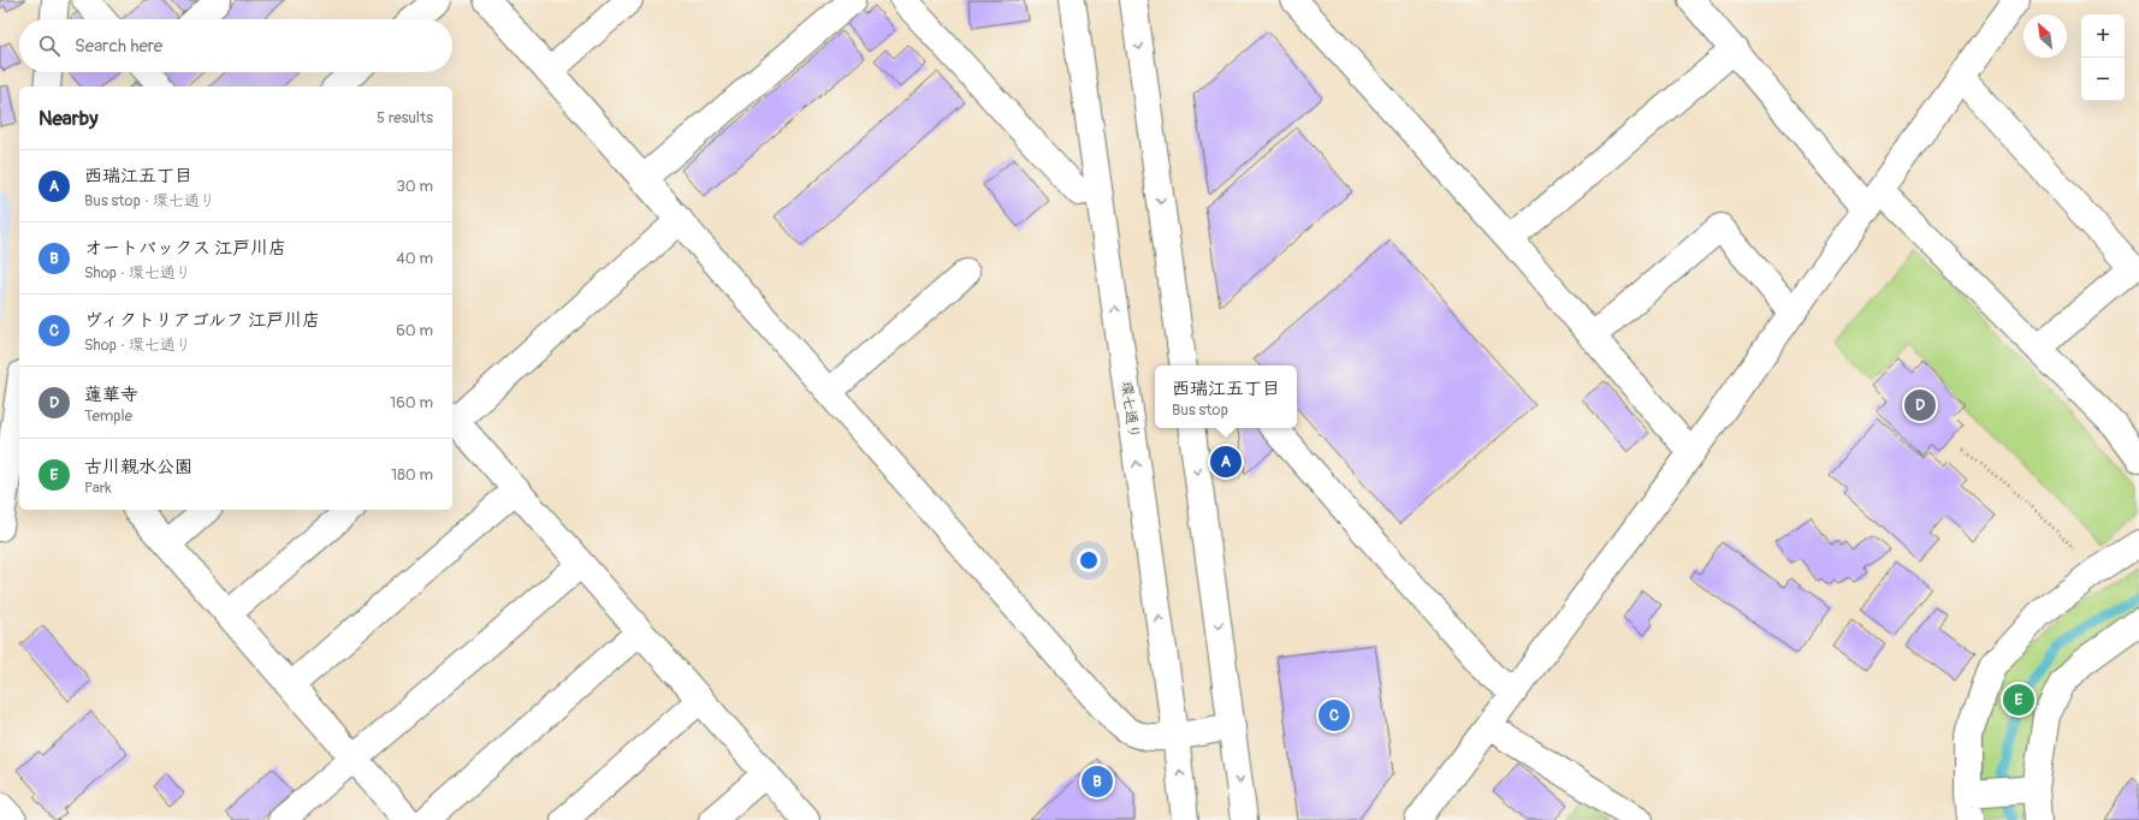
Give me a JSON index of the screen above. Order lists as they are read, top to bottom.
{
  "streets": {
    "street": ["環七通り"]
  },
  "north": "top left",
  "page": {
    "map_buttons": ["+", "−"],
    "search": "Search here",
    "heading": ["Nearby", "5 results"],
    "list": [
      {
        "mark": "A",
        "name": "西瑞江五丁目",
        "note": "Bus stop · 環七通り",
        "value": "30 m"
      },
      {
        "mark": "B",
        "name": "オートバックス 江戸川店",
        "note": "Shop · 環七通り",
        "value": "40 m"
      },
      {
        "mark": "C",
        "name": "ヴィクトリアゴルフ 江戸川店",
        "note": "Shop · 環七通り",
        "value": "60 m"
      },
      {
        "mark": "D",
        "name": "蓮華寺",
        "note": "Temple",
        "value": "160 m"
      },
      {
        "mark": "E",
        "name": "古川親水公園",
        "note": "Park",
        "value": "180 m"
      }
    ],
    "popup": ["西瑞江五丁目", "Bus stop"],
    "pins": [
      "D",
      "A",
      "E",
      "C",
      "B"
    ]
  }
}
